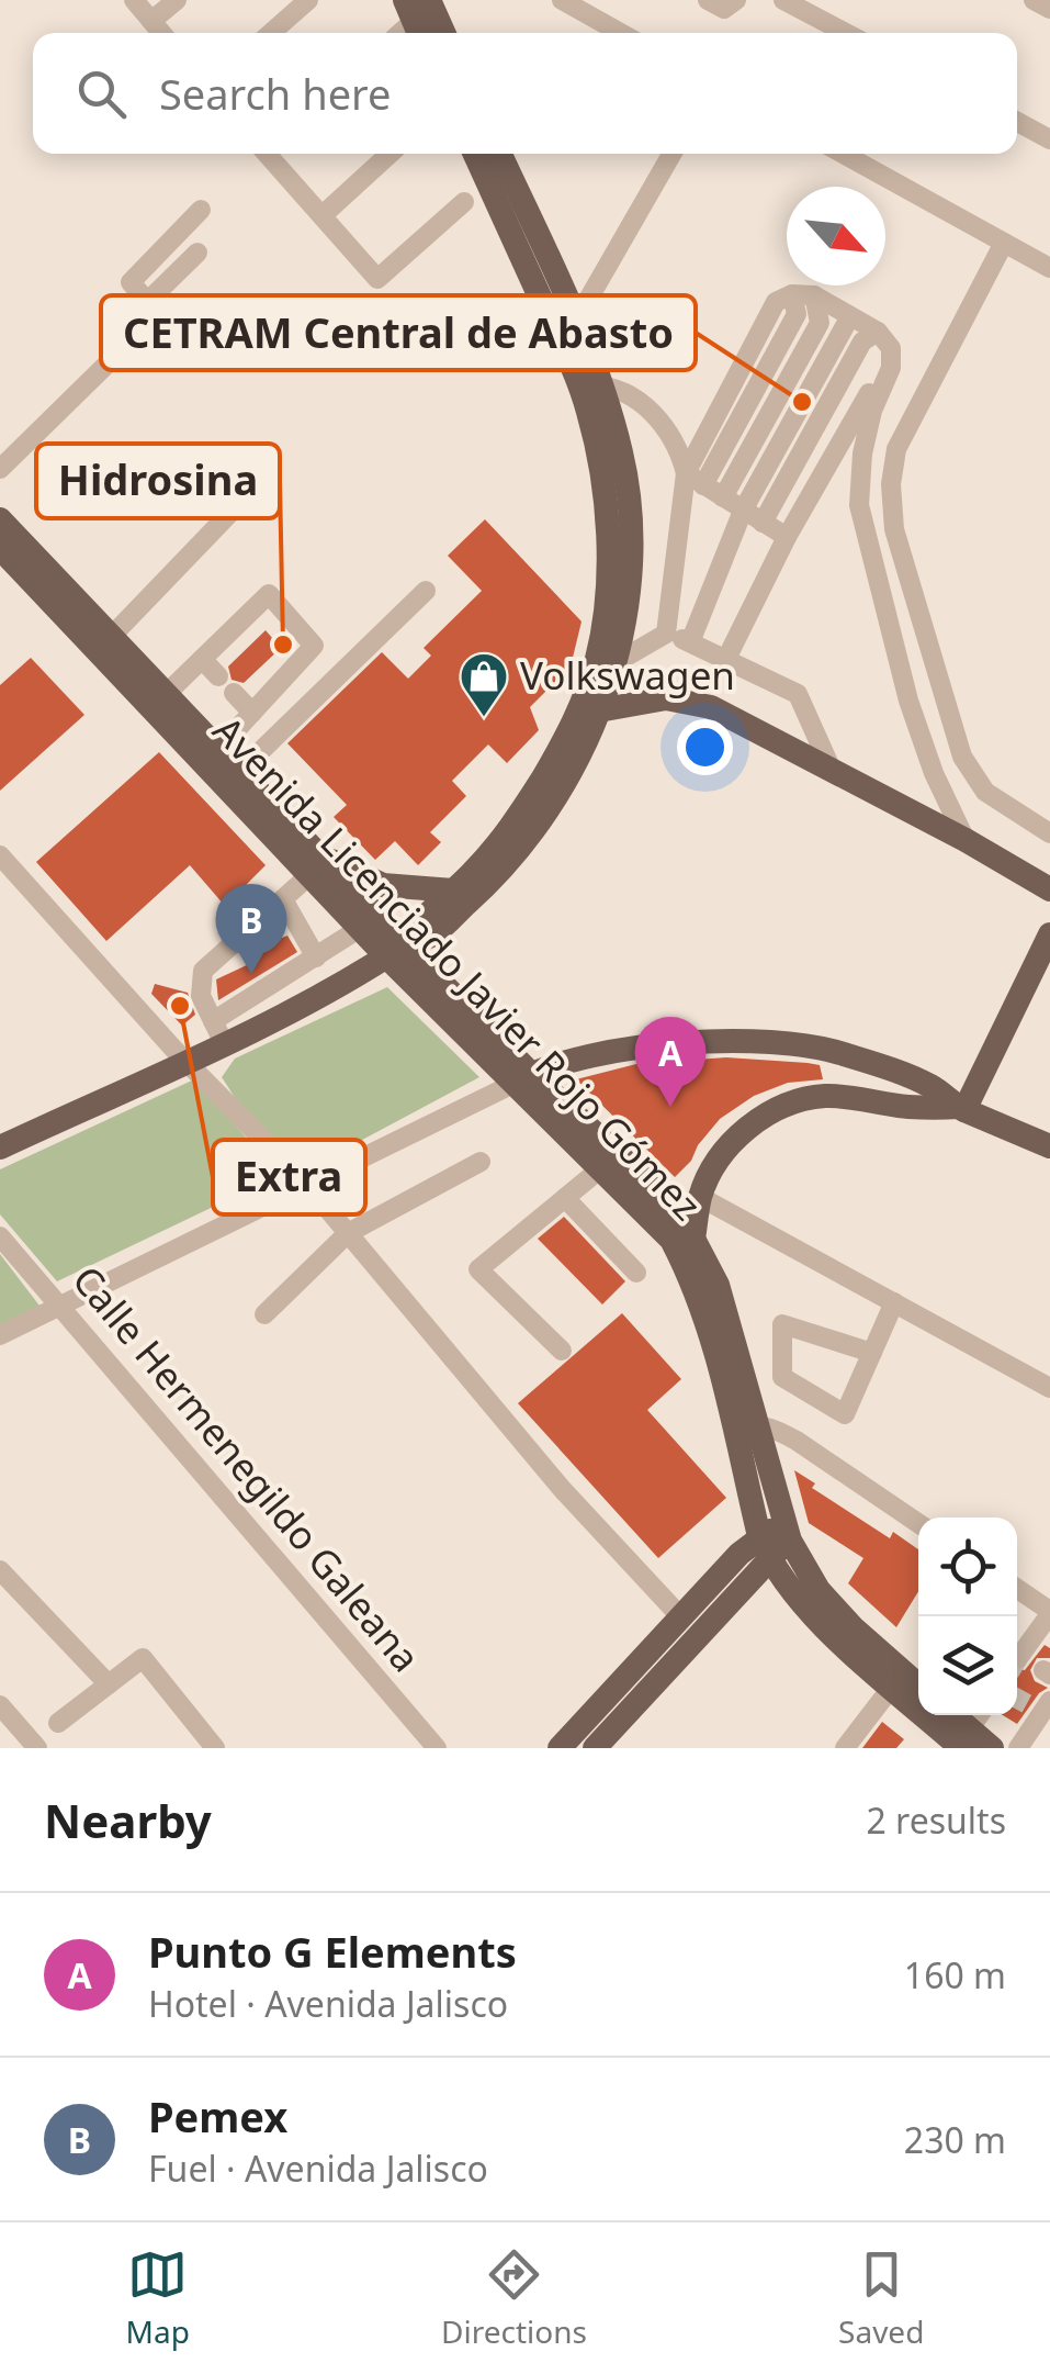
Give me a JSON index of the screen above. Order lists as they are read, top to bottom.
{
  "streets": {
    "main road": ["Avenida Licenciado Javier Rojo Gómez"],
    "street": ["Calle Hermenegildo Galeana"]
  },
  "places": {
    "other": ["CETRAM Central de Abasto", "Hidrosina", "Extra"],
    "shop": ["Volkswagen"]
  },
  "north": "bottom right",
  "page": {
    "search": "Search here",
    "pins": ["B", "A"],
    "heading": ["Nearby", "2 results"],
    "list": [
      {
        "mark": "A",
        "name": "Punto G Elements",
        "note": "Hotel · Avenida Jalisco",
        "value": "160 m"
      },
      {
        "mark": "B",
        "name": "Pemex",
        "note": "Fuel · Avenida Jalisco",
        "value": "230 m"
      }
    ],
    "nav": ["Map", "Directions", "Saved"]
  }
}
